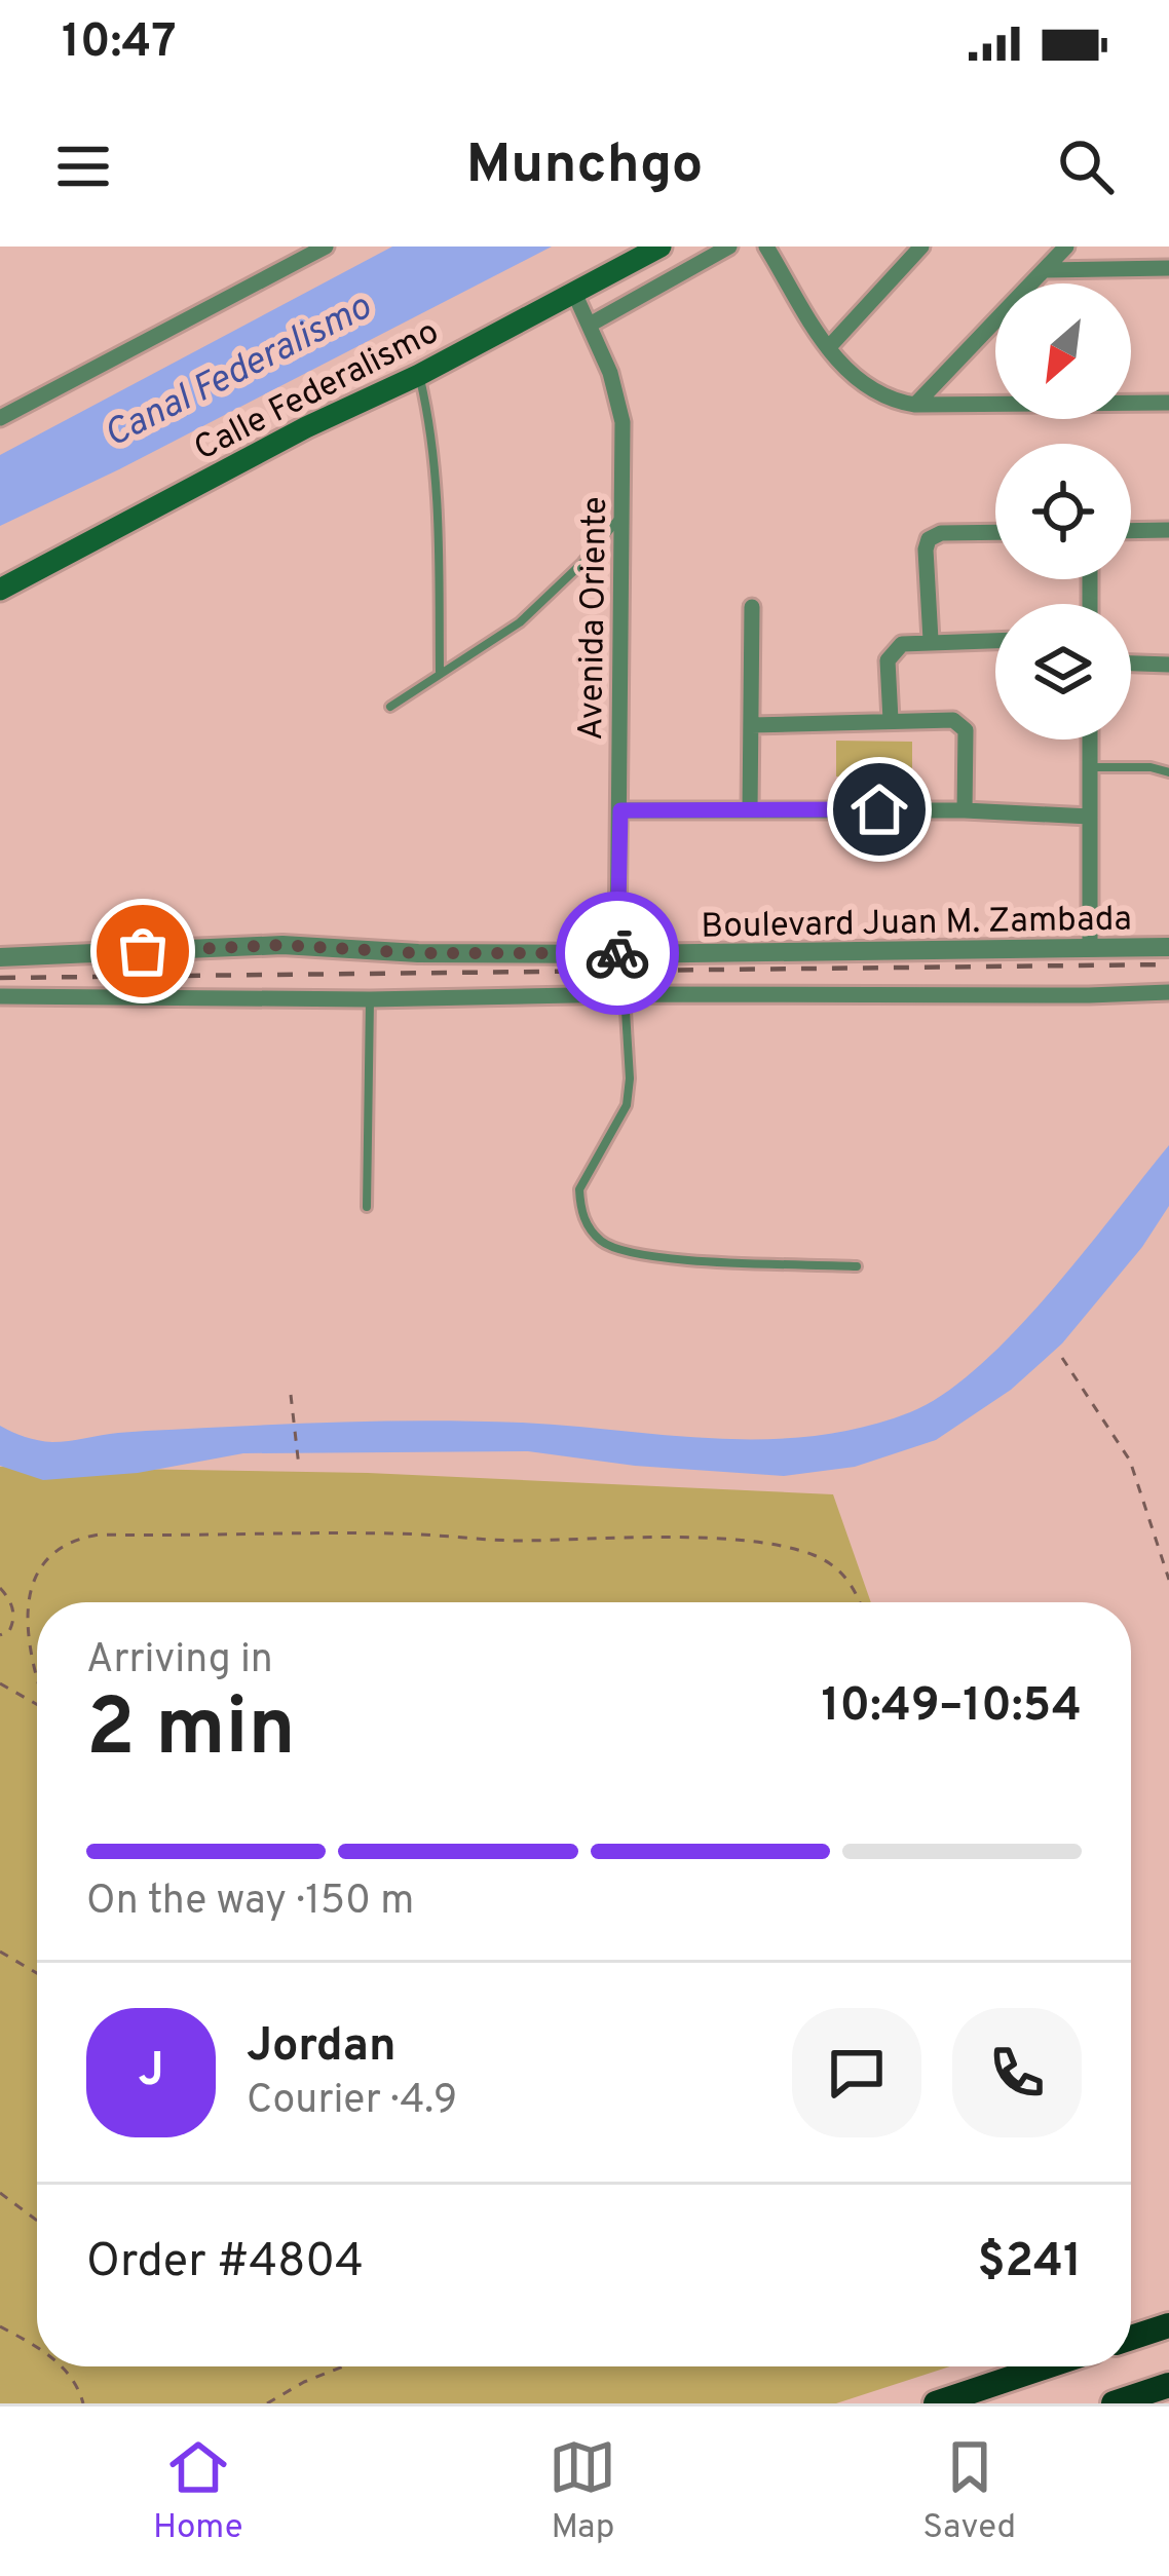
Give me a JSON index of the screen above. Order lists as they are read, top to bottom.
{
  "streets": {
    "main road": ["Calle Federalismo"],
    "street": ["Avenida Oriente", "Boulevard Juan M. Zambada"]
  },
  "crossings": [
    ["Calle Federalismo", "Avenida Oriente"],
    ["Avenida Oriente", "Boulevard Juan M. Zambada"]
  ],
  "water": ["Canal Federalismo"],
  "north": "bottom left",
  "page": {
    "status": "10:47",
    "header": "Munchgo",
    "heading": ["2 min", "Arriving in", "10:49–10:54"],
    "panel": [
      "Jordan",
      "Courier · 4.9",
      "Order #4804",
      "$241"
    ],
    "bar": "On the way · 150 m",
    "round": "J",
    "tabs": ["Home", "Map", "Saved"]
  }
}
